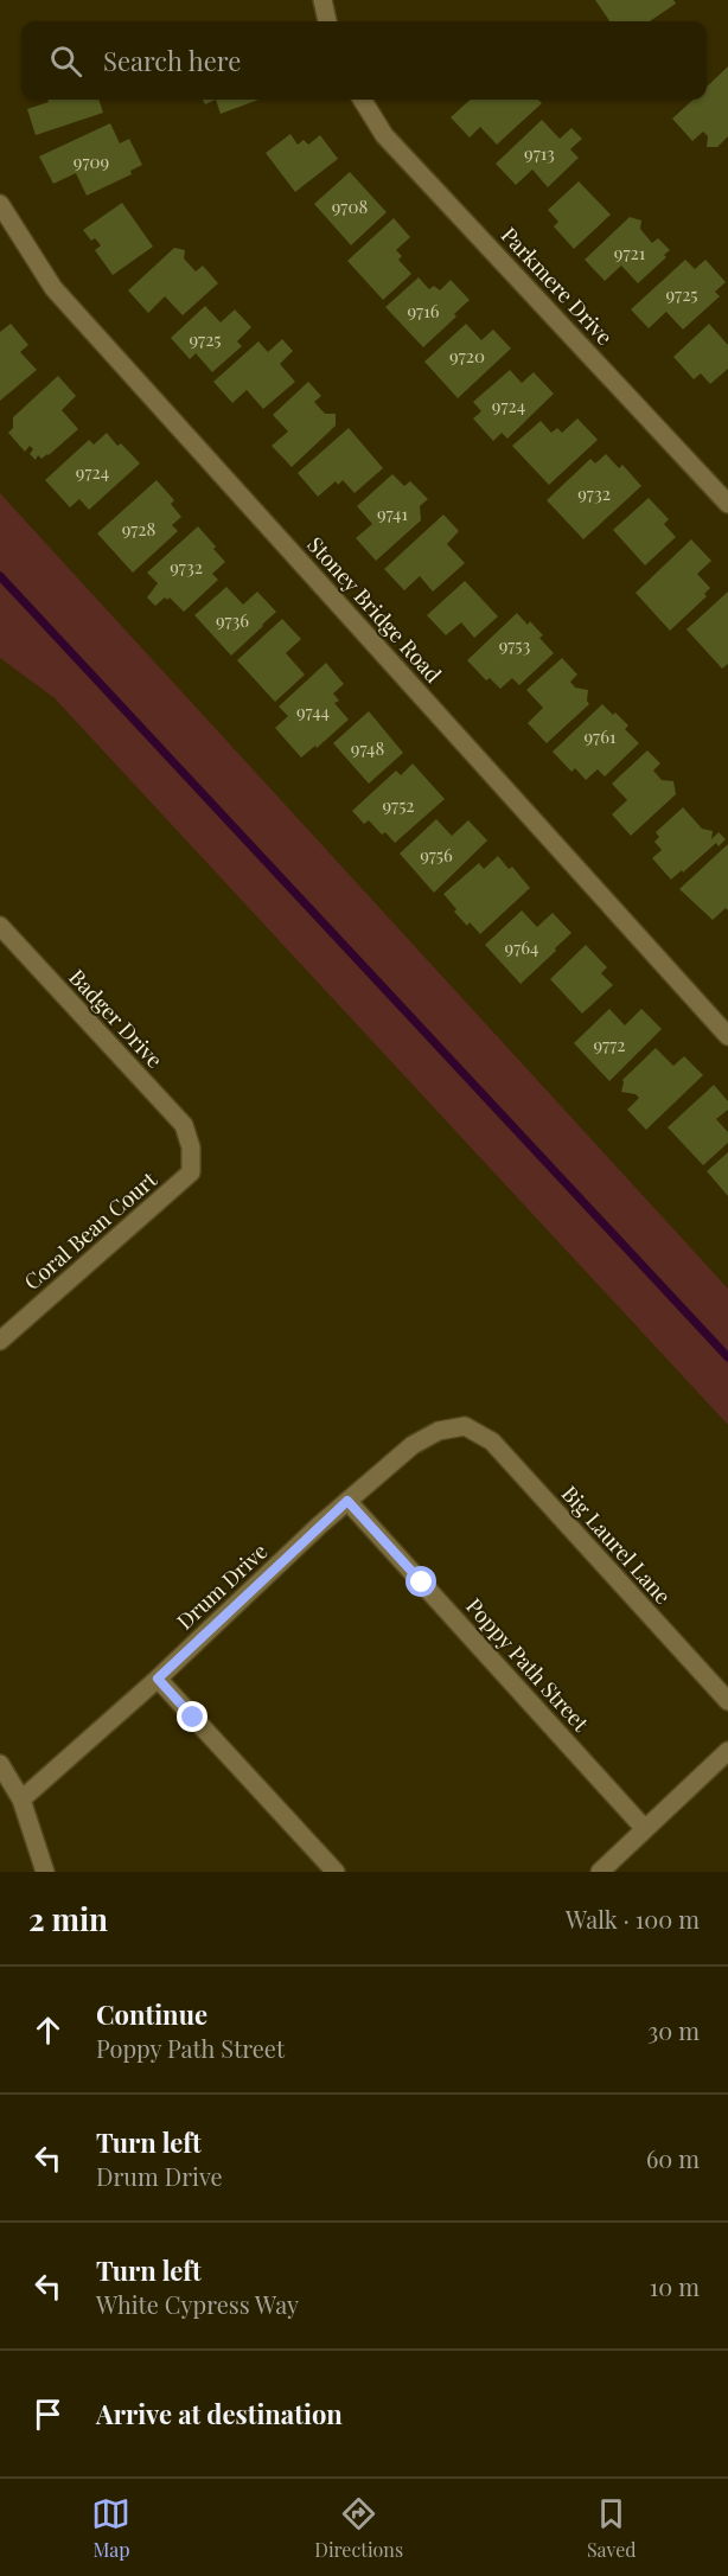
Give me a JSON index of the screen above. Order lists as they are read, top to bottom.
{
  "streets": {
    "street": [
      "Parkmere Drive",
      "Stoney Bridge Road",
      "Badger Drive",
      "Coral Bean Court",
      "Big Laurel Lane",
      "Drum Drive",
      "Poppy Path Street"
    ]
  },
  "crossings": [
    ["Badger Drive", "Coral Bean Court"],
    ["Big Laurel Lane", "Drum Drive"],
    ["Drum Drive", "Poppy Path Street"]
  ],
  "house_numbers": [
    "9713",
    "9709",
    "9708",
    "9721",
    "9725",
    "9716",
    "9725",
    "9720",
    "9724",
    "9724",
    "9732",
    "9741",
    "9728",
    "9732",
    "9736",
    "9753",
    "9744",
    "9761",
    "9748",
    "9752",
    "9756",
    "9764",
    "9772"
  ],
  "page": {
    "search": "Search here",
    "heading": ["2 min", "Walk · 100 m"],
    "list": [
      ["Continue", "Poppy Path Street", "30 m"],
      ["Turn left", "Drum Drive", "60 m"],
      ["Turn left", "White Cypress Way", "10 m"],
      "Arrive at destination"
    ],
    "nav": ["Map", "Directions", "Saved"]
  }
}
